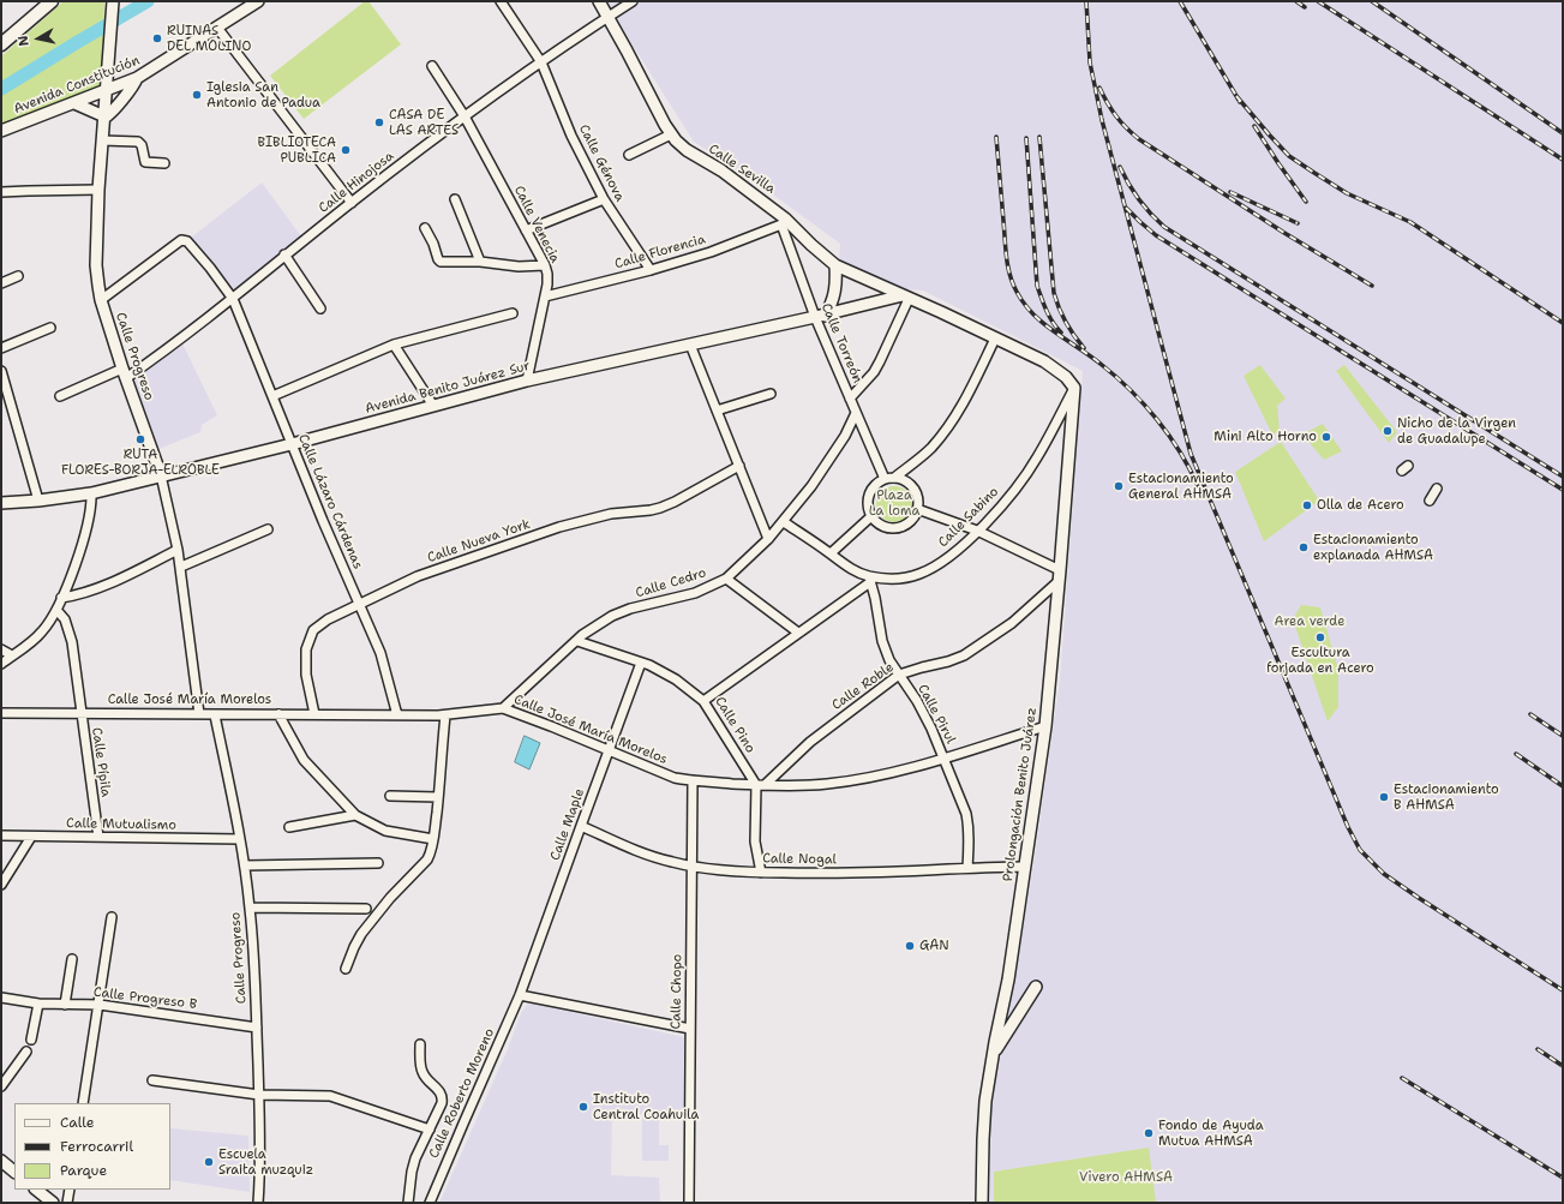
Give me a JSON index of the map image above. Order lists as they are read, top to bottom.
{
  "streets": {
    "street": [
      "Avenida Constitución",
      "Calle Génova",
      "Calle Sevilla",
      "Calle Hinojosa",
      "Calle Venecia",
      "Calle Florencia",
      "Calle Torreón",
      "Calle Progreso",
      "Avenida Benito Juárez Sur",
      "Calle Lázaro Cárdenas",
      "Calle Sabino",
      "Calle Nueva York",
      "Calle Cedro",
      "Calle Roble",
      "Calle José María Morelos",
      "Calle Pirul",
      "Calle Pino",
      "Calle Pípila",
      "Prolongación Benito Juárez",
      "Calle Mutualismo",
      "Calle Maple",
      "Calle Nogal",
      "Calle Chopo",
      "Calle Progreso B",
      "Calle Roberto Moreno"
    ]
  },
  "crossings": [
    ["Avenida Constitución", "Calle Progreso"],
    ["Calle Génova", "Calle Hinojosa"],
    ["Calle Génova", "Calle Florencia"],
    ["Calle Sevilla", "Calle Hinojosa"],
    ["Calle Sevilla", "Calle Florencia"],
    ["Calle Sevilla", "Calle Torreón"],
    ["Calle Sevilla", "Avenida Benito Juárez Sur"],
    ["Calle Hinojosa", "Calle Venecia"],
    ["Calle Hinojosa", "Calle Progreso"],
    ["Calle Hinojosa", "Calle Lázaro Cárdenas"],
    ["Calle Venecia", "Calle Florencia"],
    ["Calle Venecia", "Avenida Benito Juárez Sur"],
    ["Calle Florencia", "Calle Torreón"],
    ["Calle Torreón", "Avenida Benito Juárez Sur"],
    ["Calle Torreón", "Calle Cedro"],
    ["Calle Progreso", "Avenida Benito Juárez Sur"],
    ["Calle Progreso", "Calle Lázaro Cárdenas"],
    ["Calle Progreso", "Calle José María Morelos"],
    ["Calle Progreso", "Calle Mutualismo"],
    ["Calle Progreso", "Calle Progreso B"],
    ["Avenida Benito Juárez Sur", "Calle Lázaro Cárdenas"],
    ["Calle Lázaro Cárdenas", "Calle Nueva York"],
    ["Calle Lázaro Cárdenas", "Calle José María Morelos"],
    ["Calle Sabino", "Calle Cedro"],
    ["Calle Sabino", "Calle Pirul"],
    ["Calle Sabino", "Prolongación Benito Juárez"],
    ["Calle Nueva York", "Calle José María Morelos"],
    ["Calle Cedro", "Calle José María Morelos"],
    ["Calle Cedro", "Calle Pino"],
    ["Calle Roble", "Calle José María Morelos"],
    ["Calle Roble", "Calle Pirul"],
    ["Calle Roble", "Calle Pino"],
    ["Calle Roble", "Prolongación Benito Juárez"],
    ["Calle José María Morelos", "Calle Pirul"],
    ["Calle José María Morelos", "Calle Pino"],
    ["Calle José María Morelos", "Calle Pípila"],
    ["Calle José María Morelos", "Prolongación Benito Juárez"],
    ["Calle José María Morelos", "Calle Maple"],
    ["Calle José María Morelos", "Calle Chopo"],
    ["Calle Pirul", "Calle Nogal"],
    ["Calle Pino", "Calle Maple"],
    ["Calle Pípila", "Calle Mutualismo"],
    ["Prolongación Benito Juárez", "Calle Nogal"],
    ["Calle Maple", "Calle Nogal"],
    ["Calle Maple", "Calle Roberto Moreno"],
    ["Calle Nogal", "Calle Chopo"]
  ],
  "parks": ["Plaza La loma", "Area verde", "Vivero AHMSA"],
  "places": [
    "RUINAS DEL MOLINO",
    "Iglesia San Antonio de Padua",
    "CASA DE LAS ARTES",
    "BIBLIOTECA PUBLICA",
    "Nicho de la Virgen de Guadalupe",
    "Mini Alto Horno",
    "RUTA FLORES-BORJA-ELROBLE",
    "Estacionamiento General AHMSA",
    "Olla de Acero",
    "Estacionamiento explanada AHMSA",
    "Escultura forjada en Acero",
    "Estacionamiento B AHMSA",
    "GAN",
    "Instituto Central Coahuila",
    "Fondo de Ayuda Mutua AHMSA",
    "Escuela Sraita muzquiz"
  ],
  "legend": ["Calle", "Ferrocarril", "Parque"],
  "north": "left"
}
